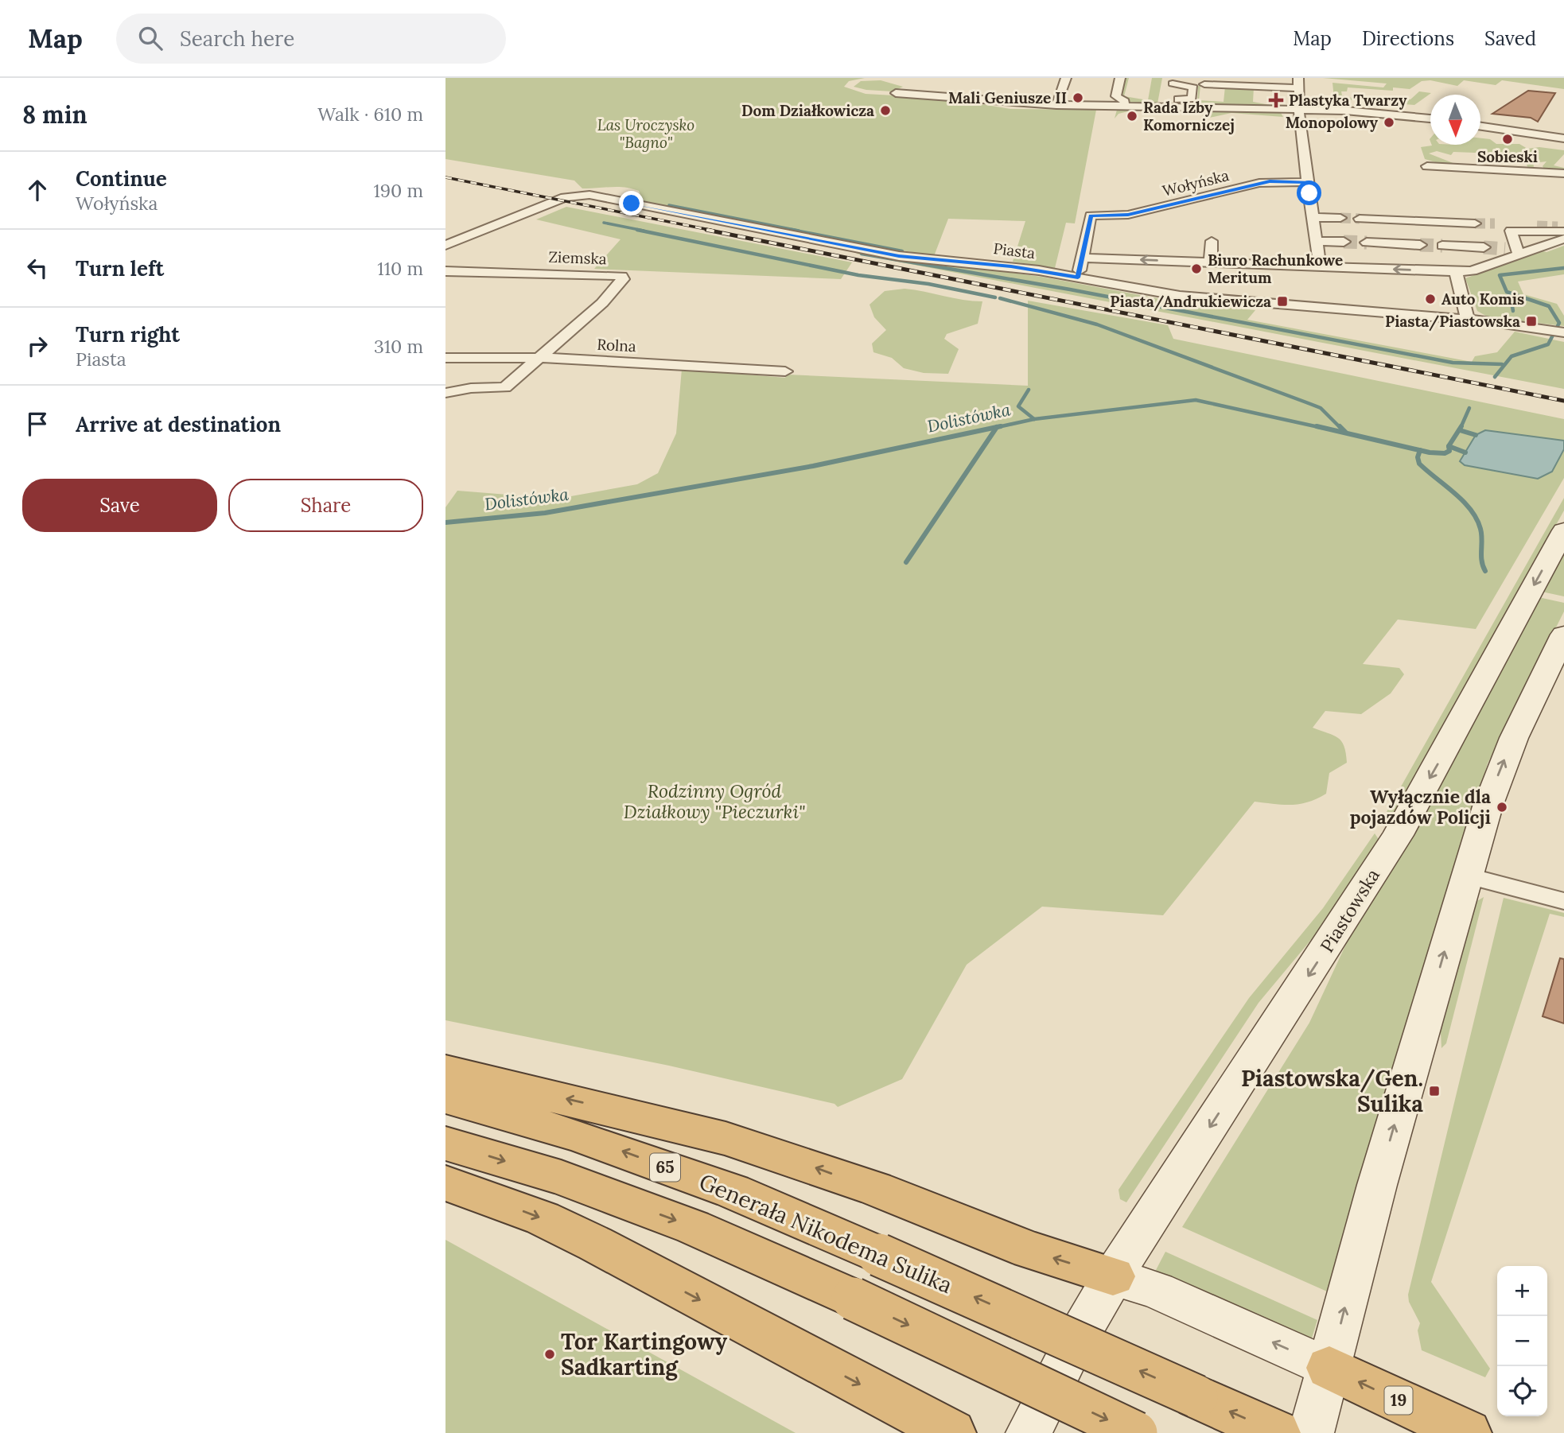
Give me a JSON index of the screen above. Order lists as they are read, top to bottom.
{
  "streets": {
    "highway": ["65", "Generała Nikodema Sulika", "19"],
    "main road": ["Piastowska"],
    "street": [
      "Wołyńska",
      "Piasta",
      "Ziemska",
      "Rolna"
    ]
  },
  "crossings": [
    ["Ziemska", "Rolna"]
  ],
  "water": ["Dolistówka"],
  "parks": ["Las Uroczysko \"Bagno\"", "Rodzinny Ogród Działkowy \"Pieczurki\""],
  "places": {
    "other": [
      "Mali Geniusze II",
      "Dom Działkowicza",
      "Rada Izby Komorniczej",
      "Monopolowy",
      "Sobieski",
      "Biuro Rachunkowe Meritum",
      "Auto Komis",
      "Wyłącznie dla pojazdów Policji",
      "Tor Kartingowy Sadkarting"
    ],
    "health": ["Plastyka Twarzy"],
    "transit": ["Piasta/Andrukiewicza", "Piasta/Piastowska", "Piastowska/Gen. Sulika"]
  },
  "north": "bottom",
  "page": {
    "header": "Map",
    "search": "Search here",
    "nav": ["Map", "Directions", "Saved"],
    "heading": ["8 min", "Walk · 610 m"],
    "list": [
      ["Continue", "Wołyńska", "190 m"],
      ["Turn left", "110 m"],
      ["Turn right", "Piasta", "310 m"],
      "Arrive at destination"
    ],
    "buttons": ["Save", "Share"],
    "map_buttons": ["+", "−"]
  }
}
